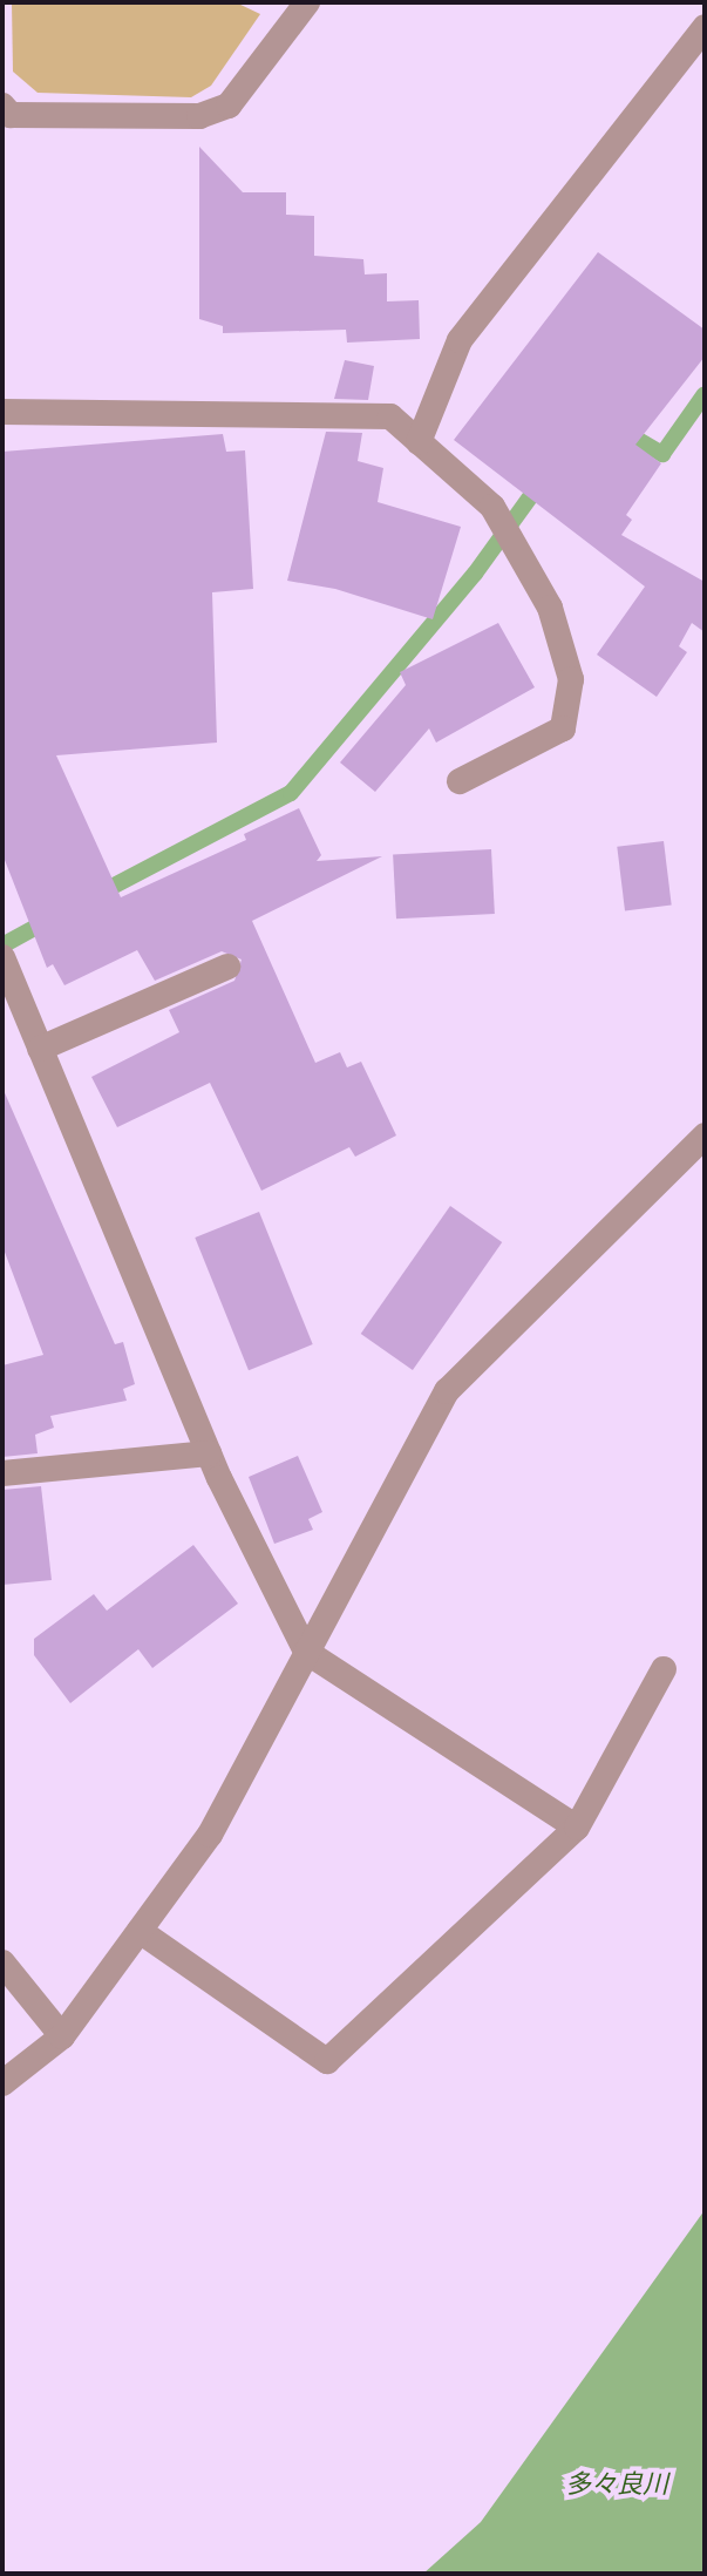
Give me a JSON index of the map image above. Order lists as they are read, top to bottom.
{
  "water": ["多々良川"]
}
